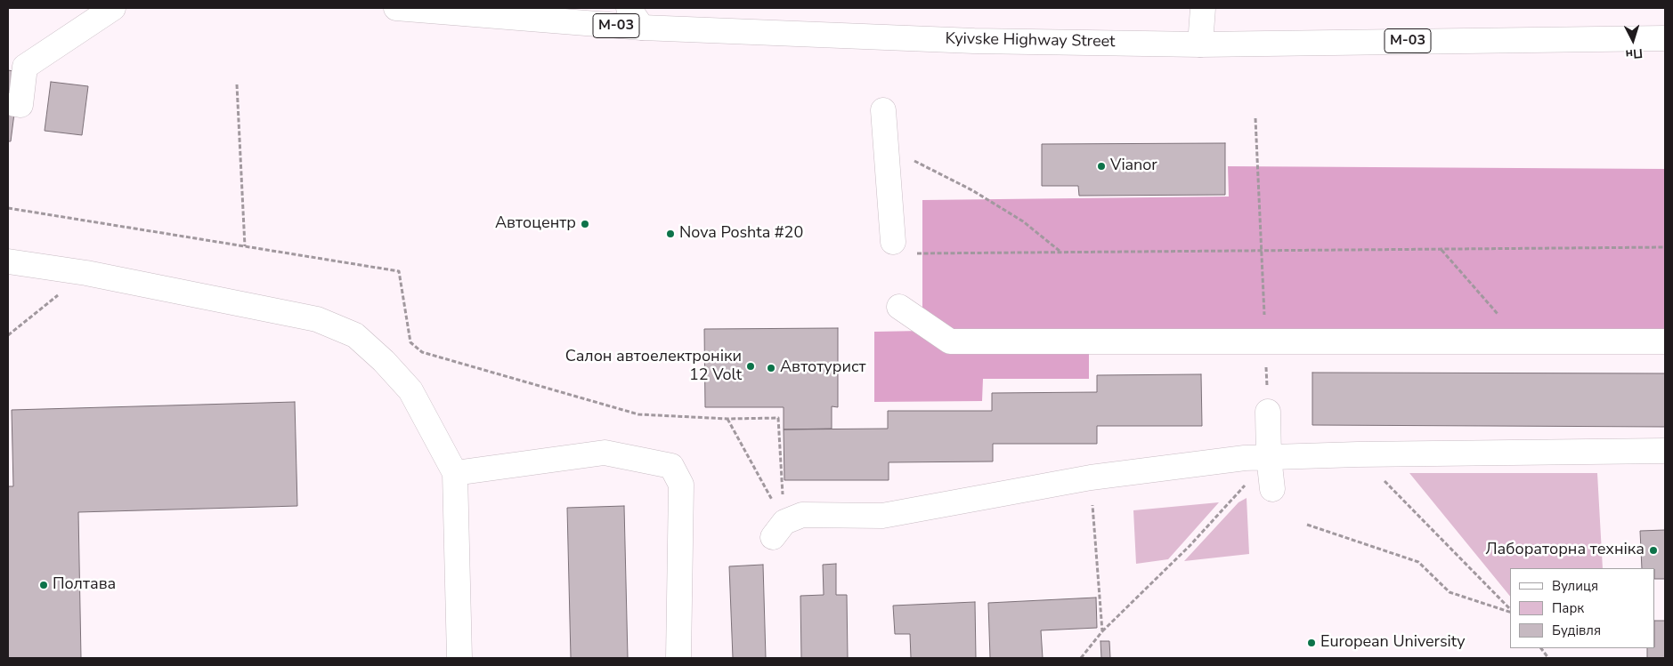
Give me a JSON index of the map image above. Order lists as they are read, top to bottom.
{
  "streets": {
    "main road": ["М-03", "Kyivske Highway Street"]
  },
  "places": [
    "Vianor",
    "Автоцентр",
    "Nova Poshta #20",
    "Салон автоелектроніки 12 Volt",
    "Автотурист",
    "Лабораторна техніка",
    "Полтава",
    "European University"
  ],
  "legend": ["Вулиця", "Парк", "Будівля"],
  "north": "bottom"
}
